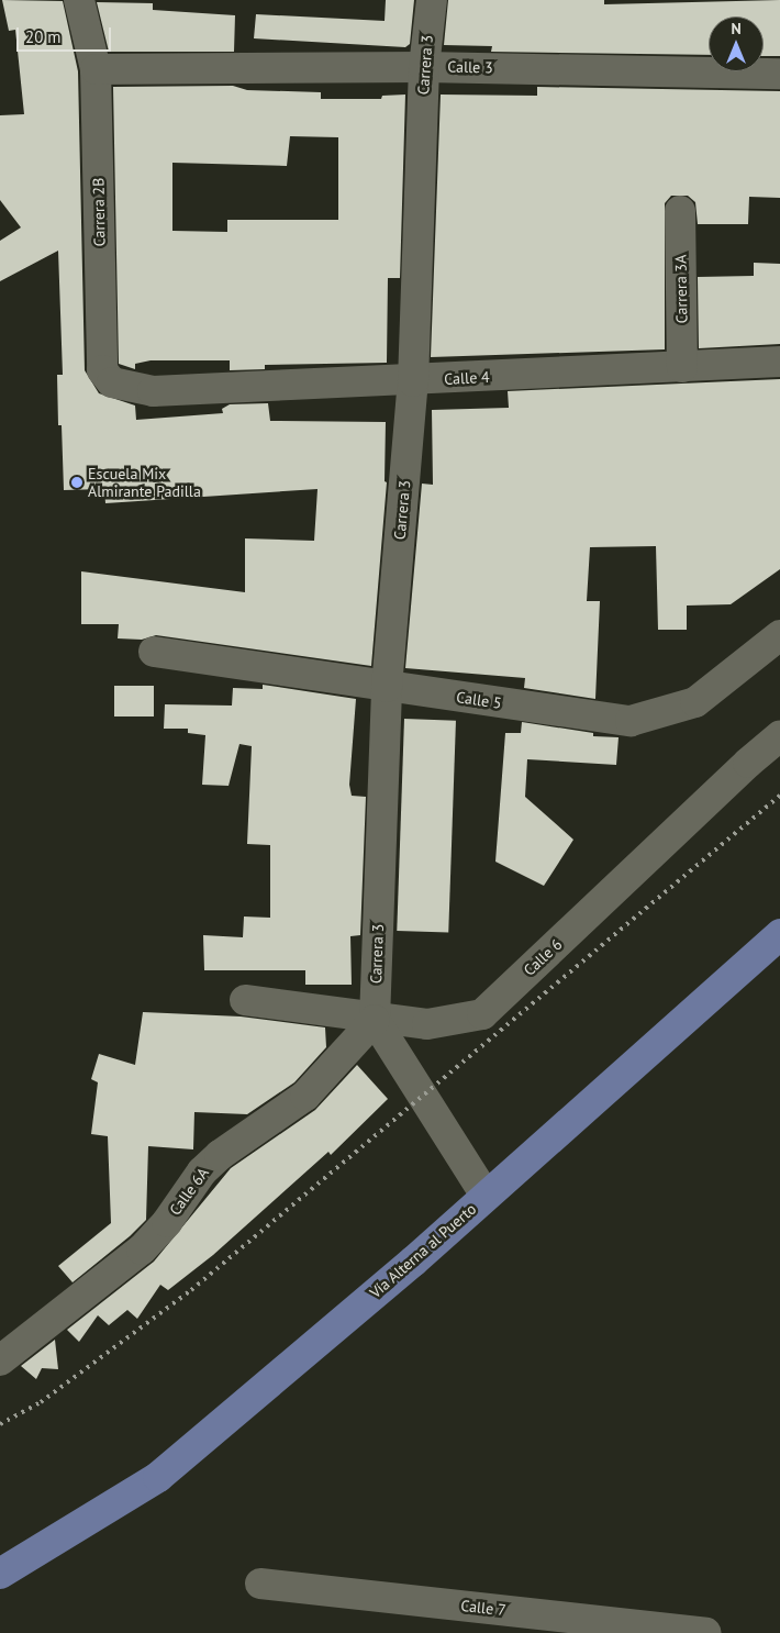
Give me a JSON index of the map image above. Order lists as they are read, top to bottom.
{
  "streets": {
    "main road": ["Vía Alterna al Puerto"],
    "street": [
      "Carrera 3",
      "Calle 3",
      "Carrera 2B",
      "Carrera 3A",
      "Calle 4",
      "Calle 5",
      "Calle 6",
      "Calle 6A",
      "Calle 7"
    ]
  },
  "crossings": [
    ["Carrera 3", "Calle 3"],
    ["Carrera 3", "Calle 4"],
    ["Carrera 3", "Calle 5"],
    ["Carrera 3", "Calle 6"],
    ["Carrera 3", "Calle 6A"],
    ["Calle 3", "Carrera 2B"],
    ["Carrera 2B", "Calle 4"],
    ["Carrera 3A", "Calle 4"],
    ["Calle 6", "Calle 6A"]
  ],
  "places": ["Escuela Mix Almirante Padilla"],
  "scale_bar": "20 m",
  "north": "top"
}
